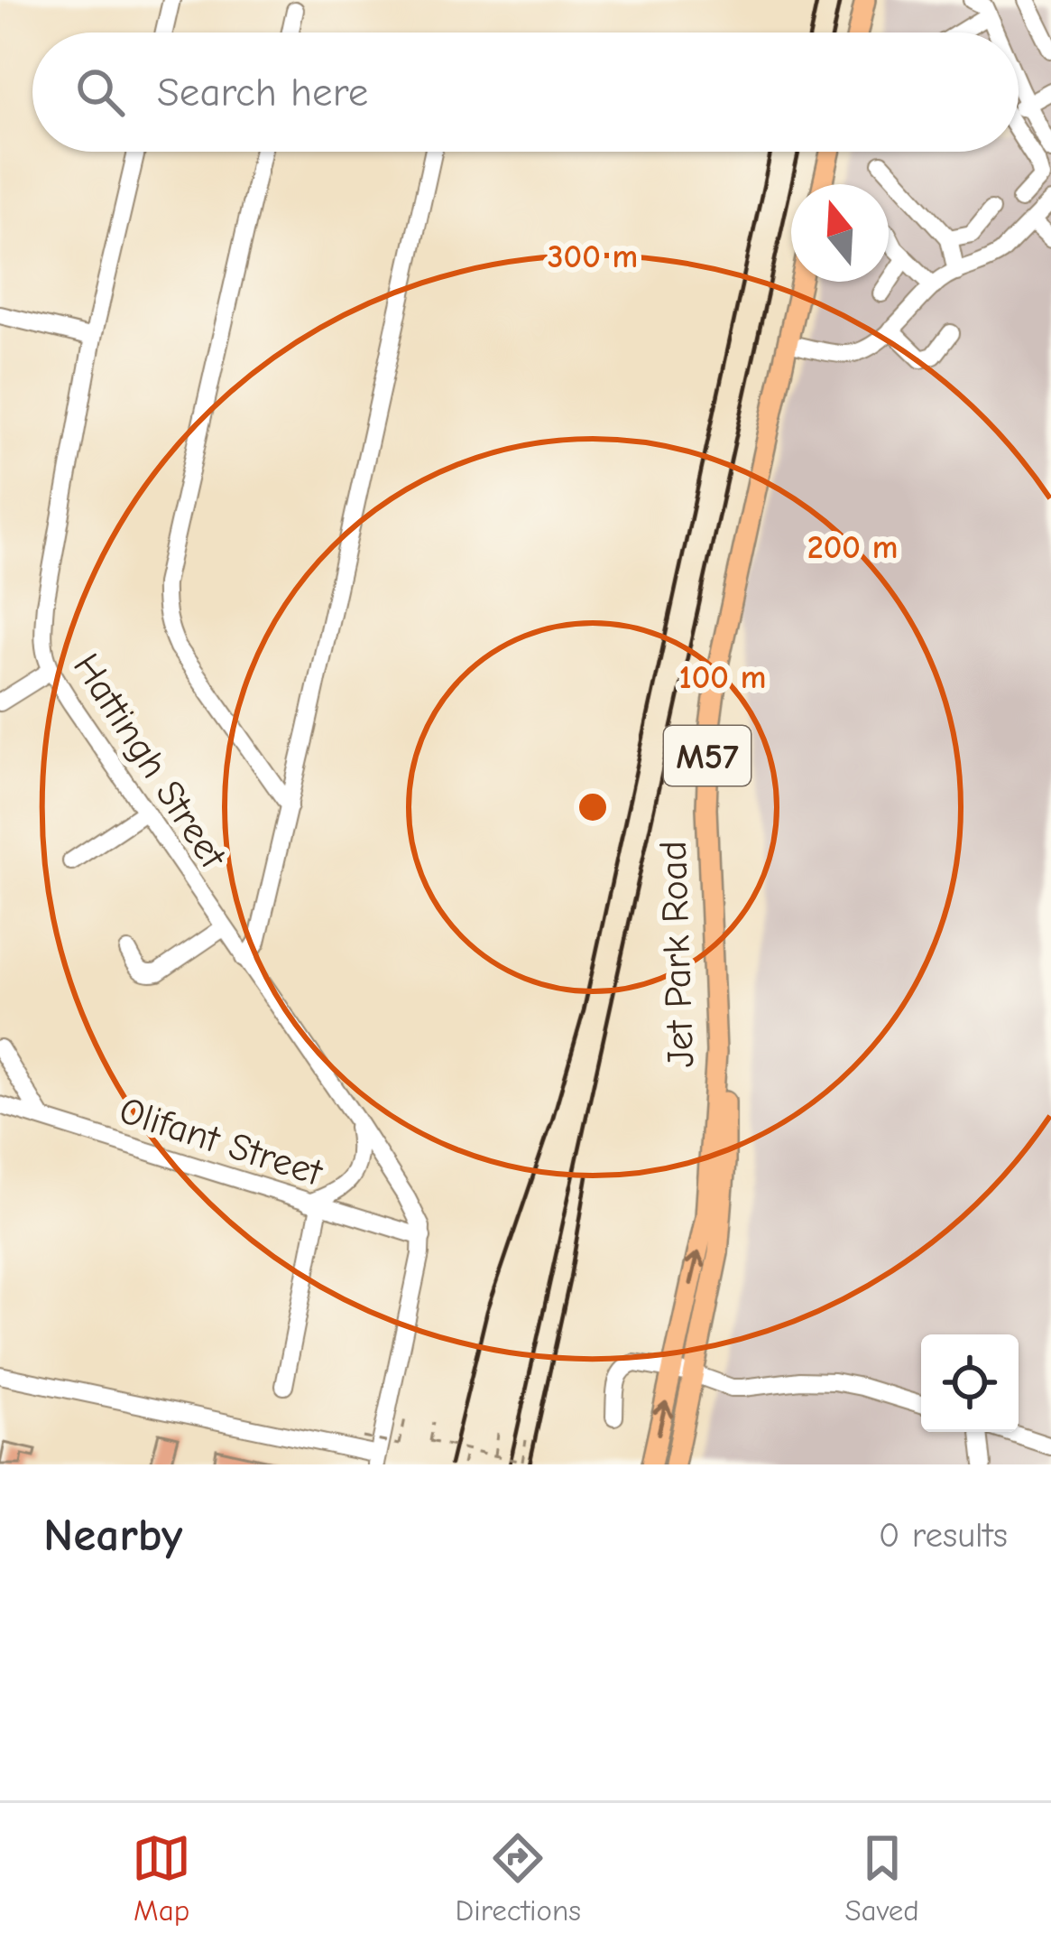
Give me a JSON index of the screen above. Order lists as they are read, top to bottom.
{
  "streets": {
    "main road": ["M57", "Jet Park Road"],
    "street": ["Hattingh Street", "Olifant Street"]
  },
  "crossings": [
    ["Hattingh Street", "Olifant Street"]
  ],
  "north": "top",
  "page": {
    "search": "Search here",
    "heading": ["Nearby", "0 results"],
    "nav": ["Map", "Directions", "Saved"]
  },
  "rings": ["300 m", "200 m", "100 m"]
}
